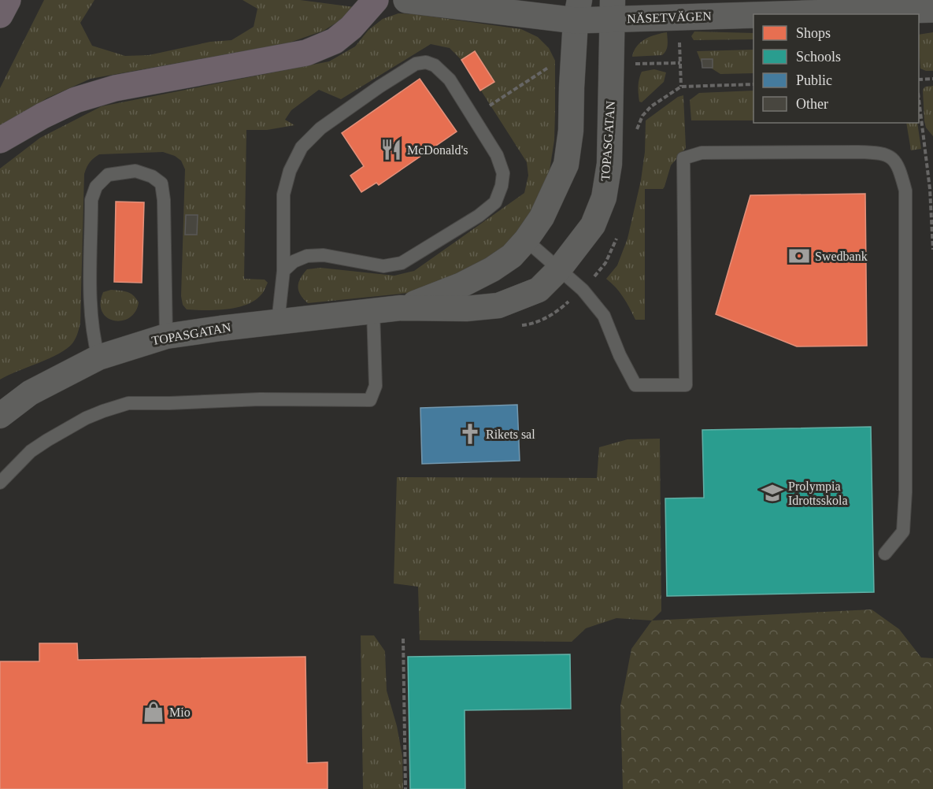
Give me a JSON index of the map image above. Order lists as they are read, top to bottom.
{
  "streets": {
    "street": ["NÄSETVÄGEN", "TOPASGATAN"]
  },
  "crossings": [
    ["NÄSETVÄGEN", "TOPASGATAN"]
  ],
  "places": {
    "restaurant": ["McDonald's"],
    "bank": ["Swedbank"],
    "church": ["Rikets sal"],
    "school or university": ["Prolympia Idrottsskola"],
    "shop": ["Mio"]
  },
  "legend": [
    "Shops",
    "Schools",
    "Public",
    "Other"
  ]
}
